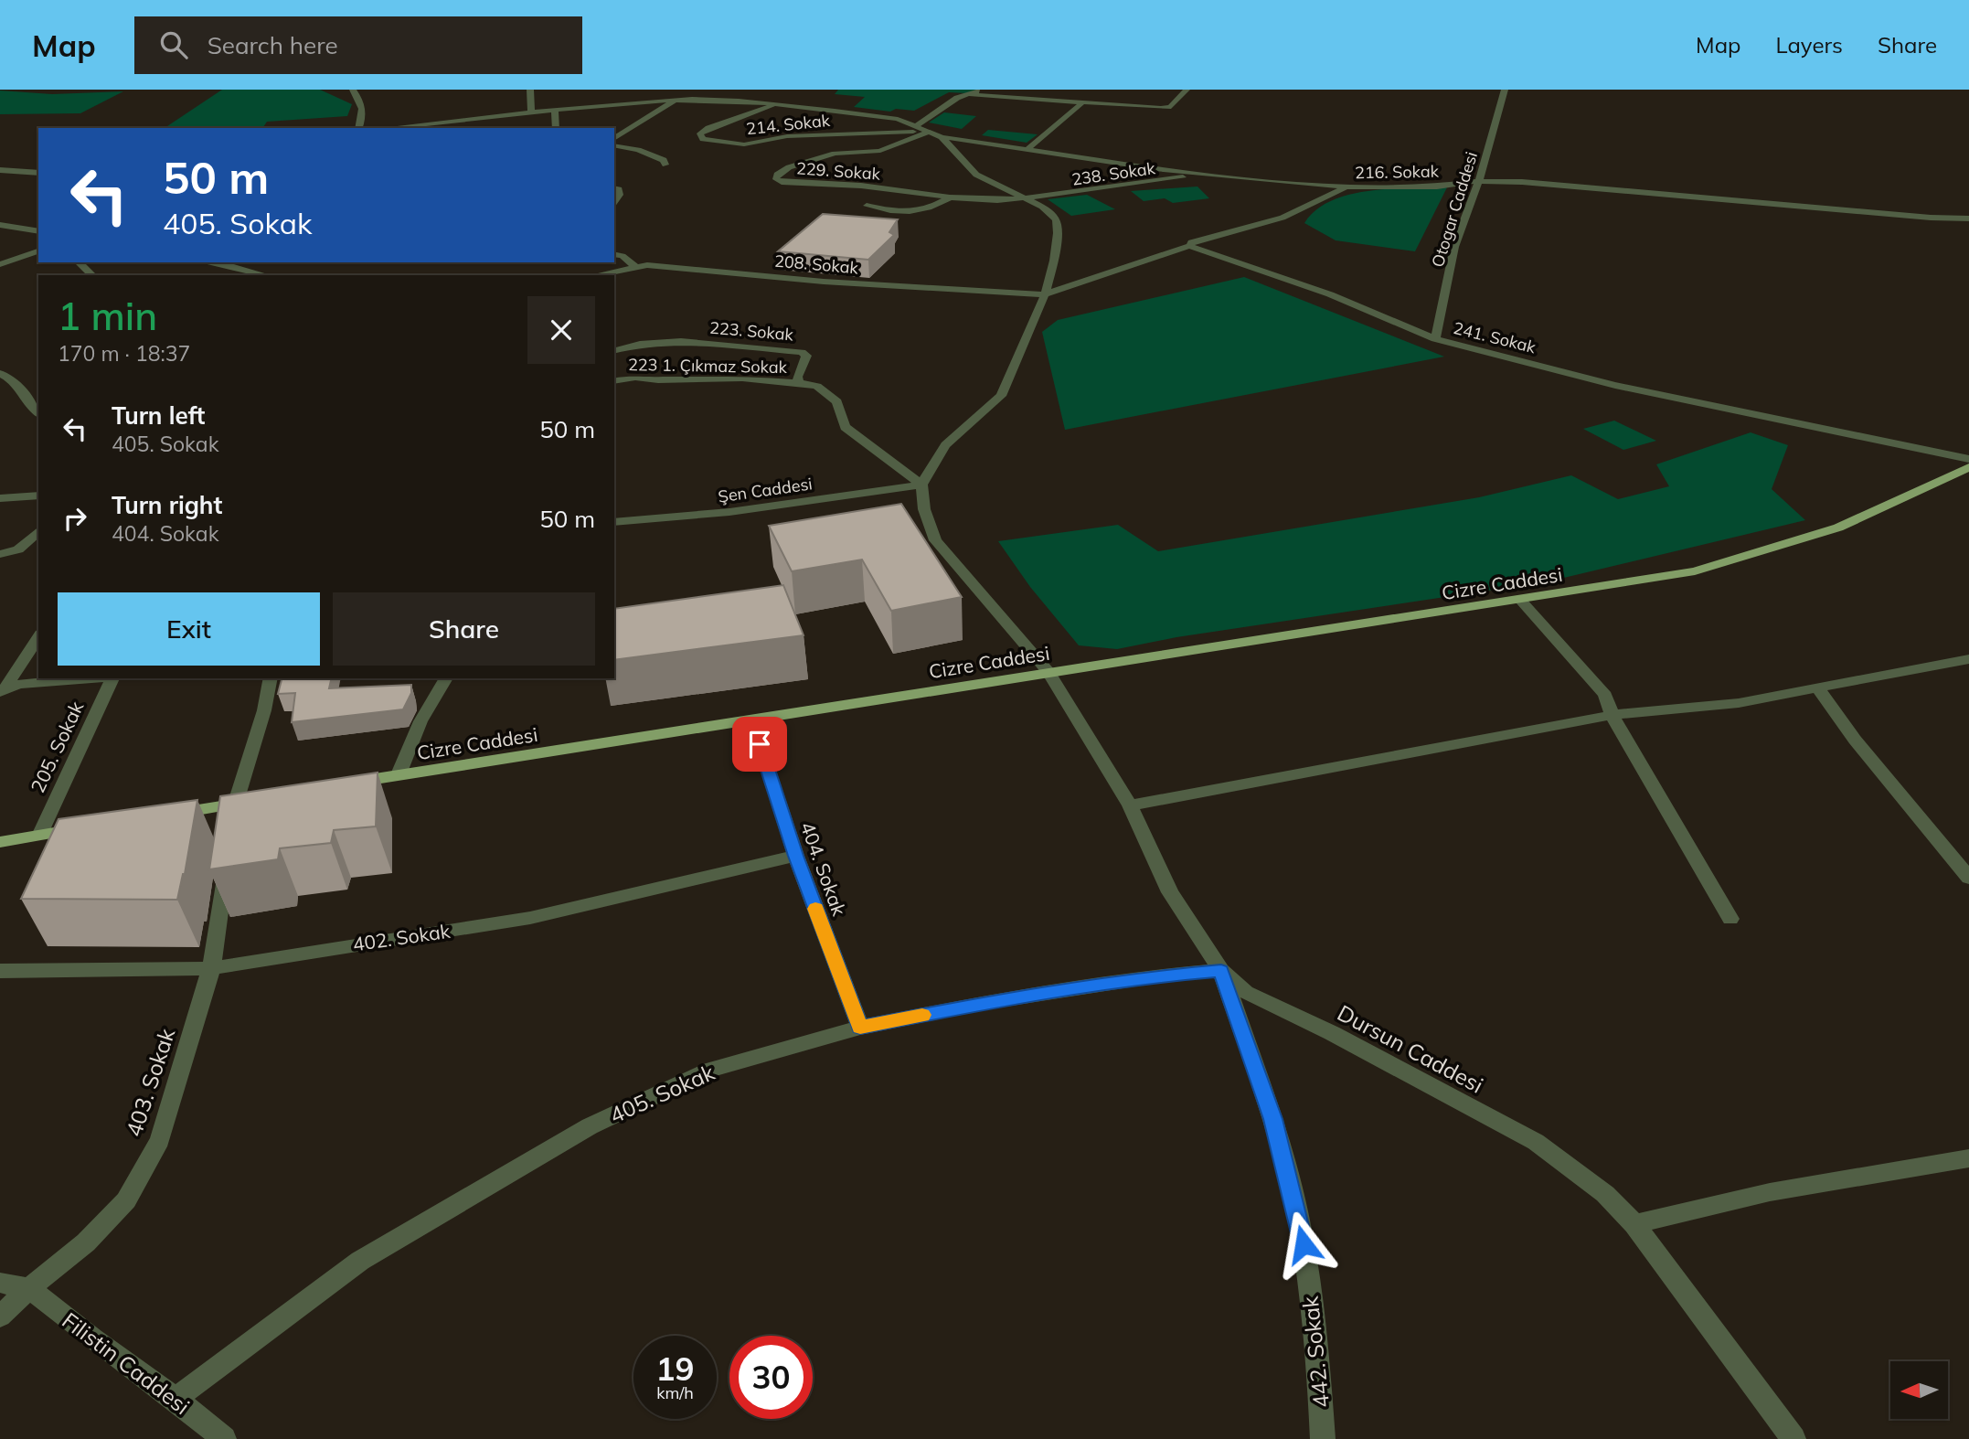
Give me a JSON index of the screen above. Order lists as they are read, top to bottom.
{
  "streets": {
    "main road": ["Cizre Caddesi"],
    "street": [
      "214. Sokak",
      "229. Sokak",
      "216. Sokak",
      "238. Sokak",
      "Otogar Caddesi",
      "208. Sokak",
      "223. Sokak",
      "241. Sokak",
      "223 1. Çıkmaz Sokak",
      "Şen Caddesi",
      "205. Sokak",
      "404. Sokak",
      "402. Sokak",
      "Dursun Caddesi",
      "403. Sokak",
      "405. Sokak",
      "442. Sokak",
      "Filistin Caddesi"
    ]
  },
  "crossings": [
    ["214. Sokak", "229. Sokak"],
    ["229. Sokak", "238. Sokak"],
    ["216. Sokak", "238. Sokak"],
    ["216. Sokak", "Otogar Caddesi"],
    ["Otogar Caddesi", "241. Sokak"],
    ["223. Sokak", "223 1. Çıkmaz Sokak"],
    ["Şen Caddesi", "Dursun Caddesi"],
    ["Cizre Caddesi", "404. Sokak"],
    ["Cizre Caddesi", "Dursun Caddesi"],
    ["404. Sokak", "402. Sokak"],
    ["404. Sokak", "405. Sokak"],
    ["402. Sokak", "403. Sokak"],
    ["Dursun Caddesi", "405. Sokak"],
    ["Dursun Caddesi", "442. Sokak"],
    ["403. Sokak", "Filistin Caddesi"],
    ["405. Sokak", "442. Sokak"],
    ["405. Sokak", "Filistin Caddesi"]
  ],
  "north": "left",
  "page": {
    "header": "Map",
    "search": "Search here",
    "nav": ["Map", "Layers", "Share"],
    "turn": ["50 m", "405. Sokak"],
    "heading": ["1 min", "170 m · 18:37"],
    "list": [
      {
        "name": "Turn left",
        "note": "405. Sokak",
        "value": "50 m"
      },
      {
        "name": "Turn right",
        "note": "404. Sokak",
        "value": "50 m"
      }
    ],
    "buttons": ["Exit", "Share"],
    "speed": "19 km/h",
    "limit": "30"
  }
}
